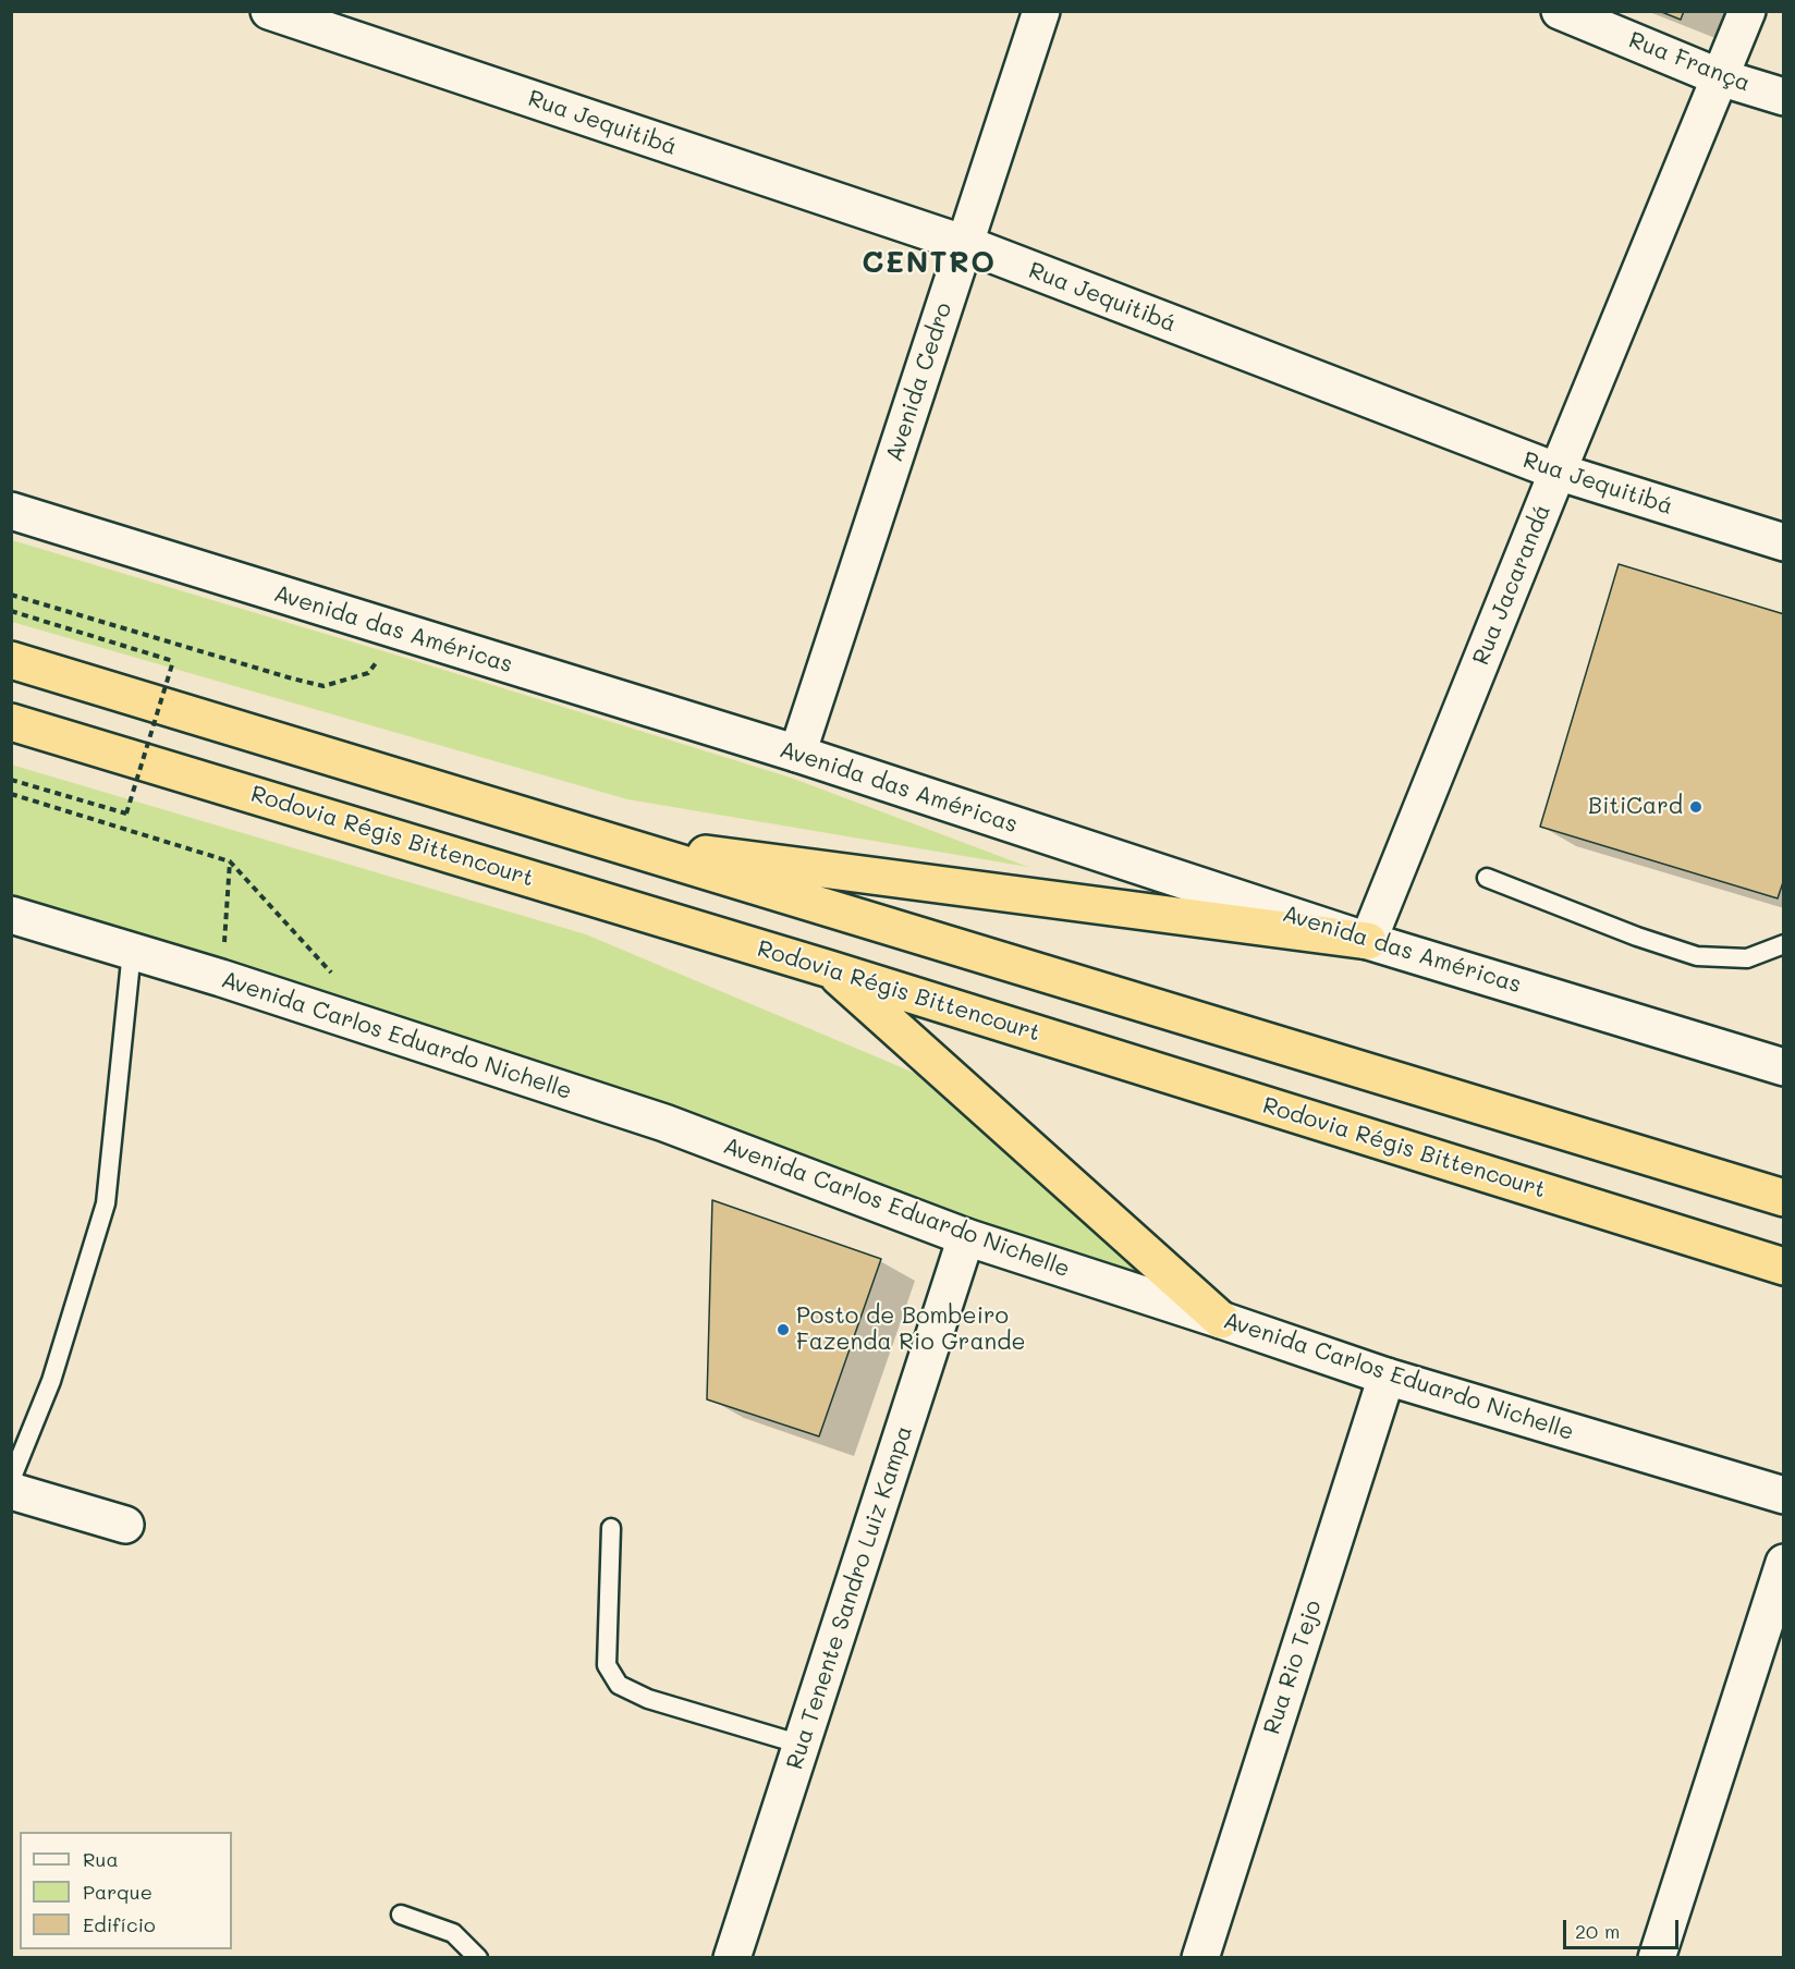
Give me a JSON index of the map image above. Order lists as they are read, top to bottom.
{
  "streets": {
    "highway": ["Rodovia Régis Bittencourt"],
    "street": [
      "Rua França",
      "Rua Jequitibá",
      "Avenida Cedro",
      "Rua Jacarandá",
      "Avenida das Américas",
      "Avenida Carlos Eduardo Nichelle",
      "Rua Tenente Sandro Luiz Kampa",
      "Rua Rio Tejo"
    ]
  },
  "crossings": [
    ["Rua França", "Rua Jacarandá"],
    ["Rua Jequitibá", "Avenida Cedro"],
    ["Rua Jequitibá", "Rua Jacarandá"],
    ["Avenida Cedro", "Avenida das Américas"],
    ["Rua Jacarandá", "Avenida das Américas"],
    ["Avenida Carlos Eduardo Nichelle", "Rua Tenente Sandro Luiz Kampa"],
    ["Avenida Carlos Eduardo Nichelle", "Rua Rio Tejo"]
  ],
  "districts": ["CENTRO"],
  "places": ["BitiCard", "Posto de Bombeiro Fazenda Rio Grande"],
  "legend": ["Rua", "Parque", "Edifício"],
  "scale_bar": "20 m"
}
